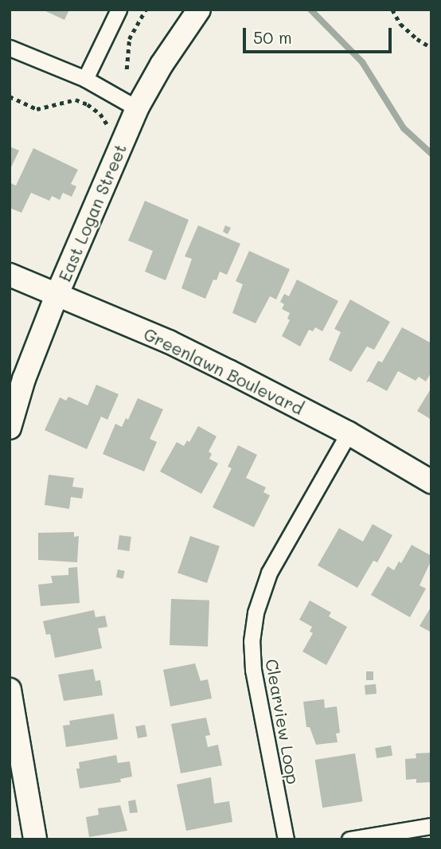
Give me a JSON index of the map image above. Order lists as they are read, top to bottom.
{
  "streets": {
    "street": ["East Logan Street", "Greenlawn Boulevard", "Clearview Loop"]
  },
  "crossings": [
    ["East Logan Street", "Greenlawn Boulevard"],
    ["Greenlawn Boulevard", "Clearview Loop"]
  ],
  "scale_bar": "50 m"
}
